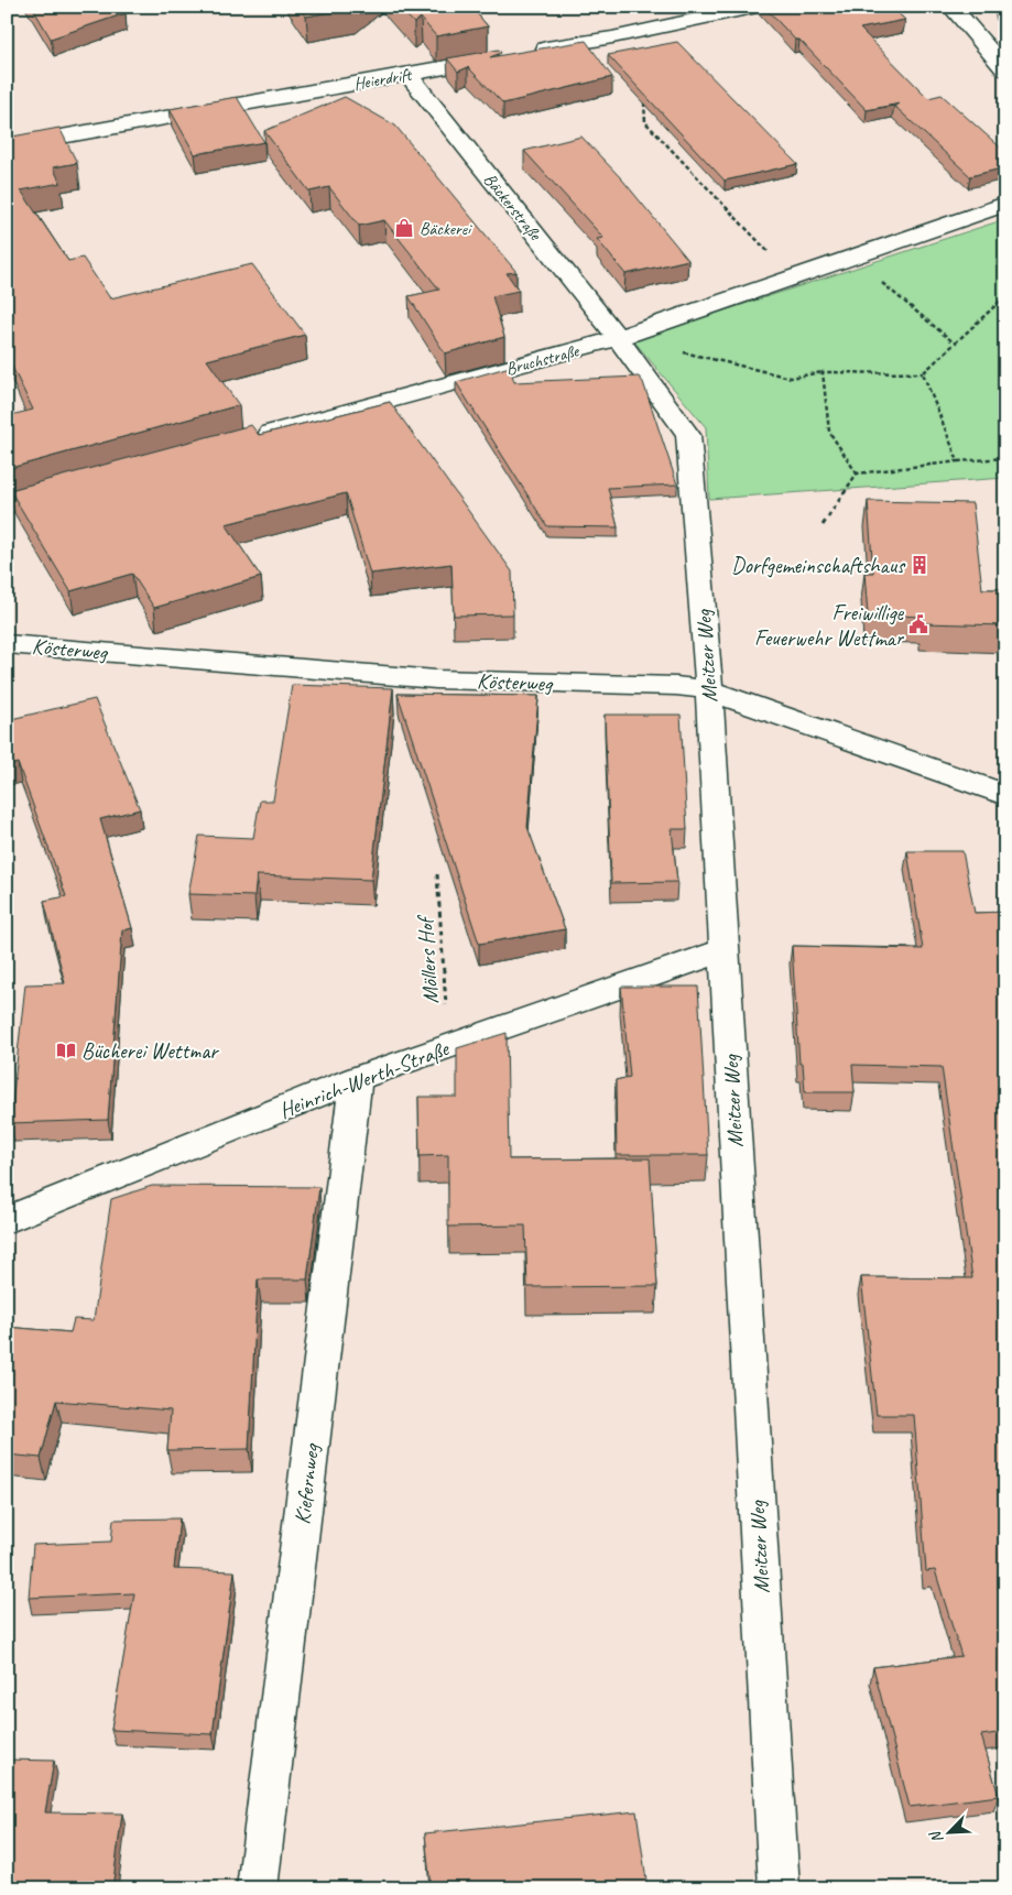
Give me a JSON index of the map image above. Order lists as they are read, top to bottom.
{
  "streets": {
    "street": [
      "Heierdrift",
      "Bäckerstraße",
      "Bruchstraße",
      "Kösterweg",
      "Meitzer Weg",
      "Heinrich-Werth-Straße",
      "Kiefernweg"
    ],
    "path": ["Möllers Hof"]
  },
  "crossings": [
    ["Heierdrift", "Bäckerstraße"],
    ["Bäckerstraße", "Bruchstraße"],
    ["Bäckerstraße", "Meitzer Weg"],
    ["Bruchstraße", "Meitzer Weg"],
    ["Kösterweg", "Meitzer Weg"],
    ["Meitzer Weg", "Heinrich-Werth-Straße"],
    ["Möllers Hof", "Heinrich-Werth-Straße"],
    ["Heinrich-Werth-Straße", "Kiefernweg"]
  ],
  "places": {
    "shop": ["Bäckerei"],
    "building": ["Dorfgemeinschaftshaus"],
    "public building": ["Freiwillige Feuerwehr Wettmar"],
    "library": ["Bücherei Wettmar"]
  },
  "north": "bottom left"
}
